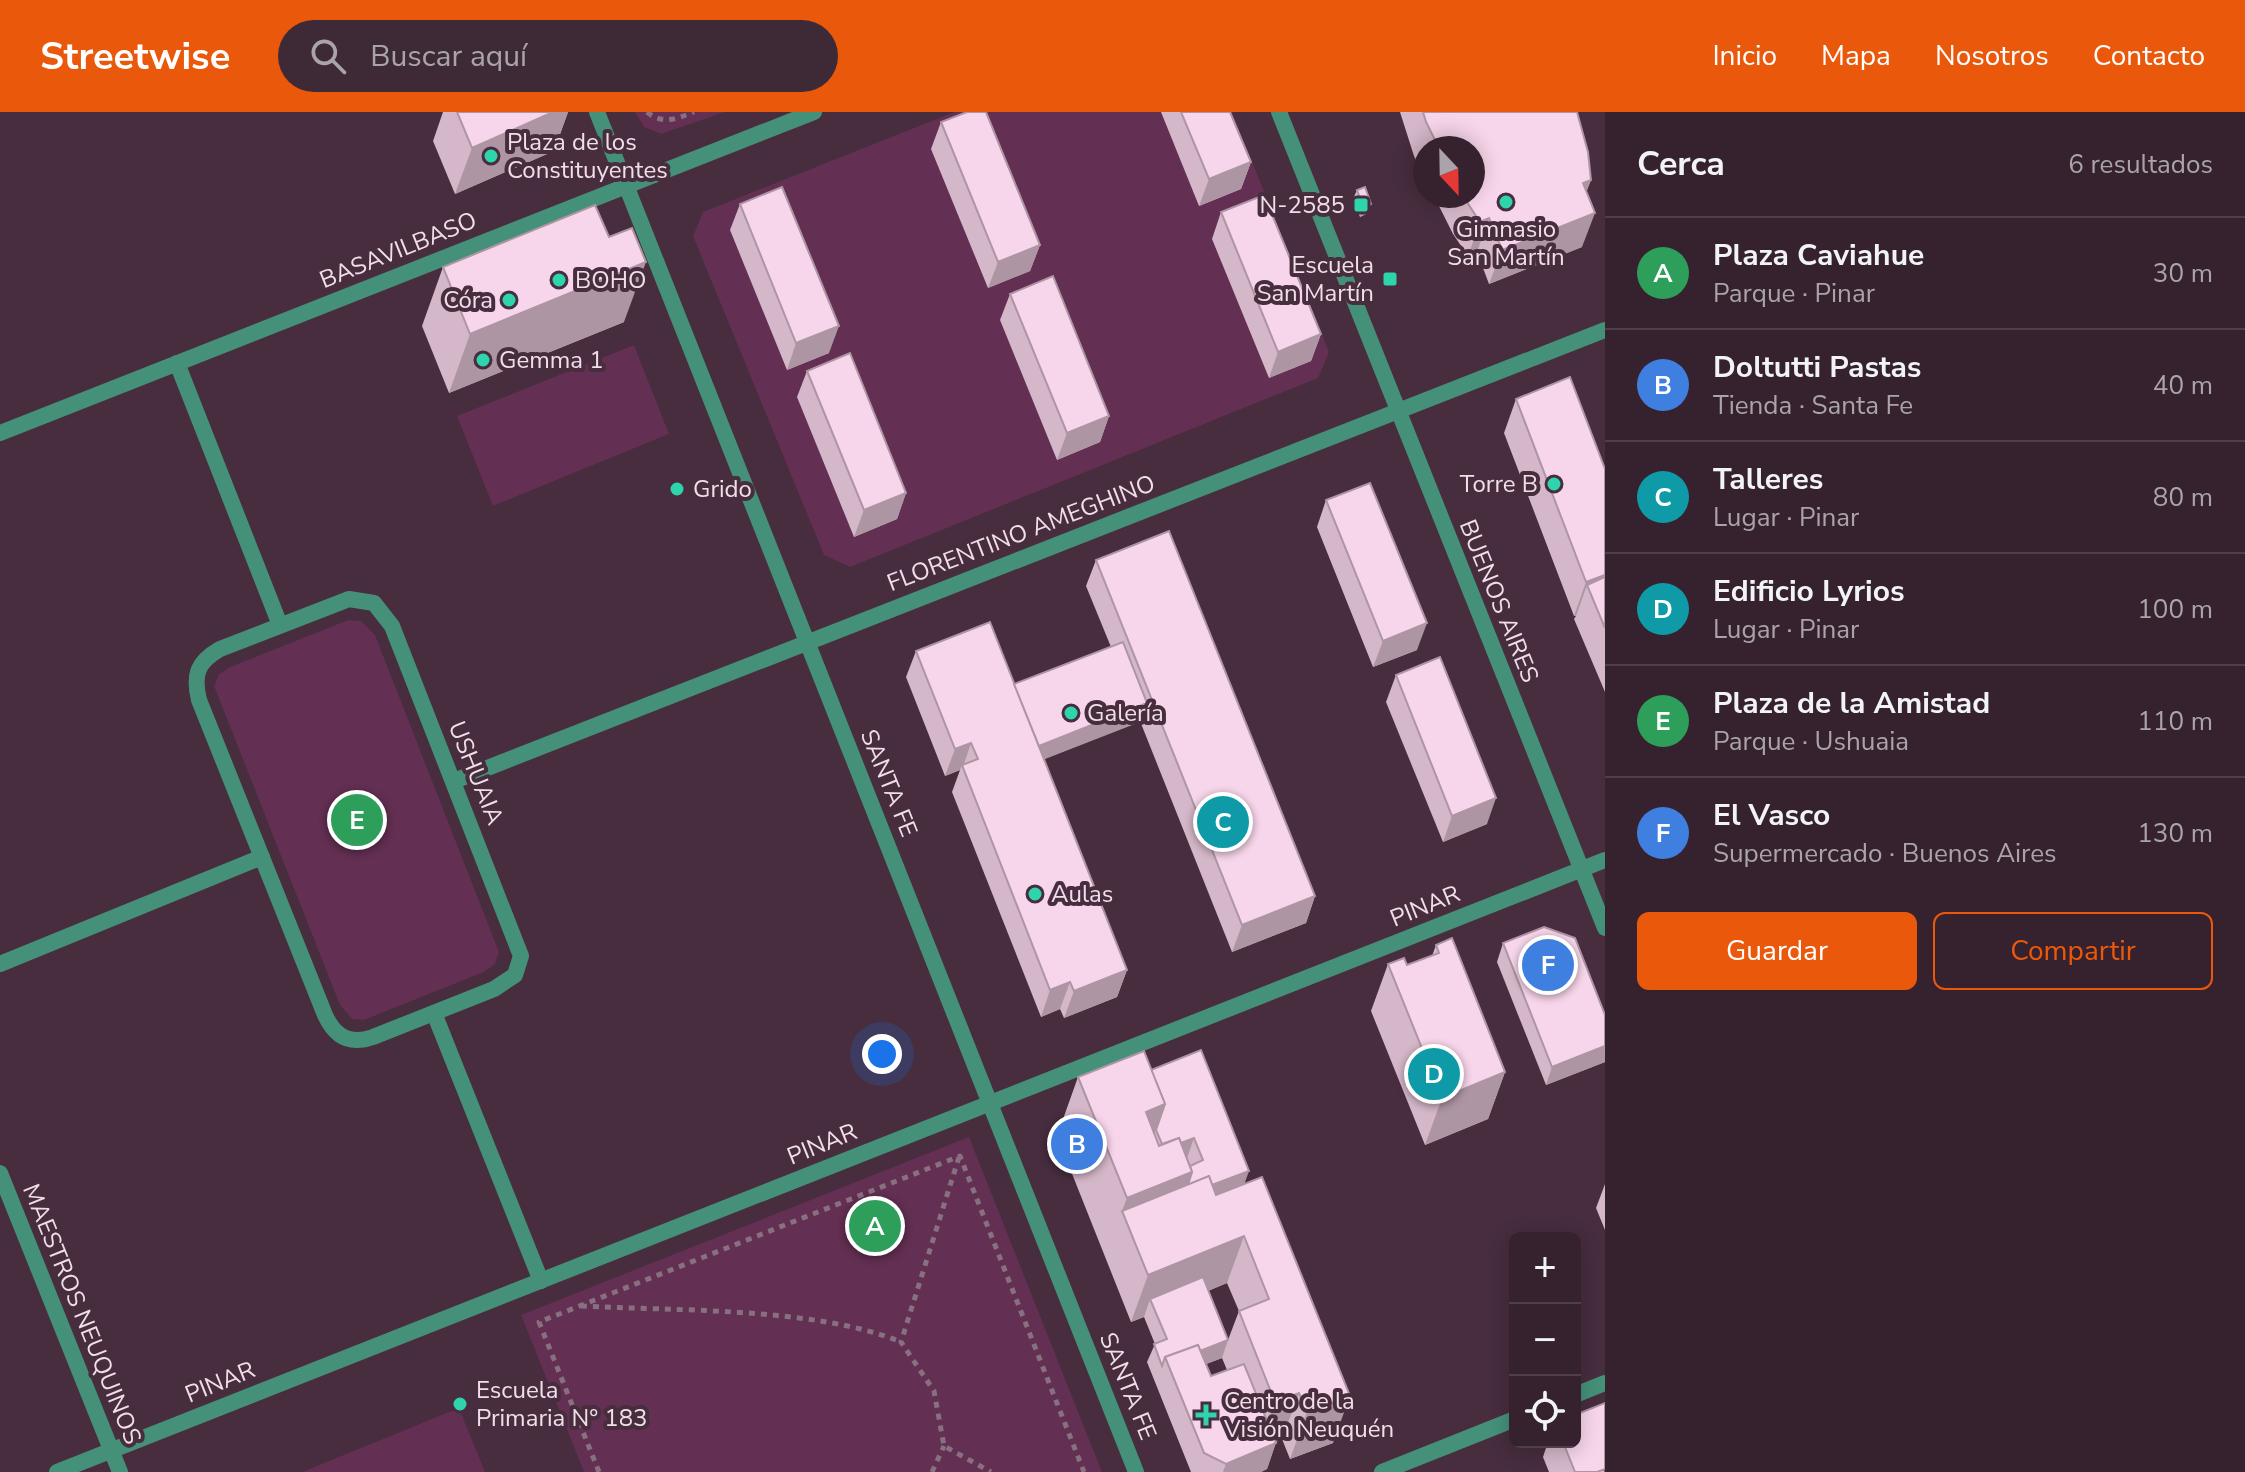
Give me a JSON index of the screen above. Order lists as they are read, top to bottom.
{
  "streets": {
    "street": [
      "BASAVILBASO",
      "FLORENTINO AMEGHINO",
      "BUENOS AIRES",
      "USHUAIA",
      "SANTA FE",
      "PINAR",
      "MAESTROS NEUQUINOS"
    ]
  },
  "crossings": [
    ["BASAVILBASO", "SANTA FE"],
    ["FLORENTINO AMEGHINO", "BUENOS AIRES"],
    ["FLORENTINO AMEGHINO", "USHUAIA"],
    ["FLORENTINO AMEGHINO", "SANTA FE"],
    ["BUENOS AIRES", "PINAR"],
    ["SANTA FE", "PINAR"],
    ["PINAR", "MAESTROS NEUQUINOS"]
  ],
  "places": {
    "other": [
      "Plaza de los Constituyentes",
      "Gimnasio San Martín",
      "BOHO",
      "Córa",
      "Gemma 1",
      "Torre B",
      "Grido",
      "Galería",
      "Aulas",
      "Escuela Primaria N° 183"
    ],
    "transit": ["N-2585", "Escuela San Martín"],
    "health": ["Centro de la Visión Neuquén"]
  },
  "north": "bottom",
  "page": {
    "header": "Streetwise",
    "search": "Buscar aquí",
    "nav": [
      "Inicio",
      "Mapa",
      "Nosotros",
      "Contacto"
    ],
    "heading": ["Cerca", "6 resultados"],
    "list": [
      {
        "mark": "A",
        "name": "Plaza Caviahue",
        "note": "Parque · Pinar",
        "value": "30 m"
      },
      {
        "mark": "B",
        "name": "Doltutti Pastas",
        "note": "Tienda · Santa Fe",
        "value": "40 m"
      },
      {
        "mark": "C",
        "name": "Talleres",
        "note": "Lugar · Pinar",
        "value": "80 m"
      },
      {
        "mark": "D",
        "name": "Edificio Lyrios",
        "note": "Lugar · Pinar",
        "value": "100 m"
      },
      {
        "mark": "E",
        "name": "Plaza de la Amistad",
        "note": "Parque · Ushuaia",
        "value": "110 m"
      },
      {
        "mark": "F",
        "name": "El Vasco",
        "note": "Supermercado · Buenos Aires",
        "value": "130 m"
      }
    ],
    "pins": [
      "E",
      "C",
      "F",
      "D",
      "B",
      "A"
    ],
    "buttons": ["Guardar", "Compartir"],
    "map_buttons": ["+", "−"]
  }
}
